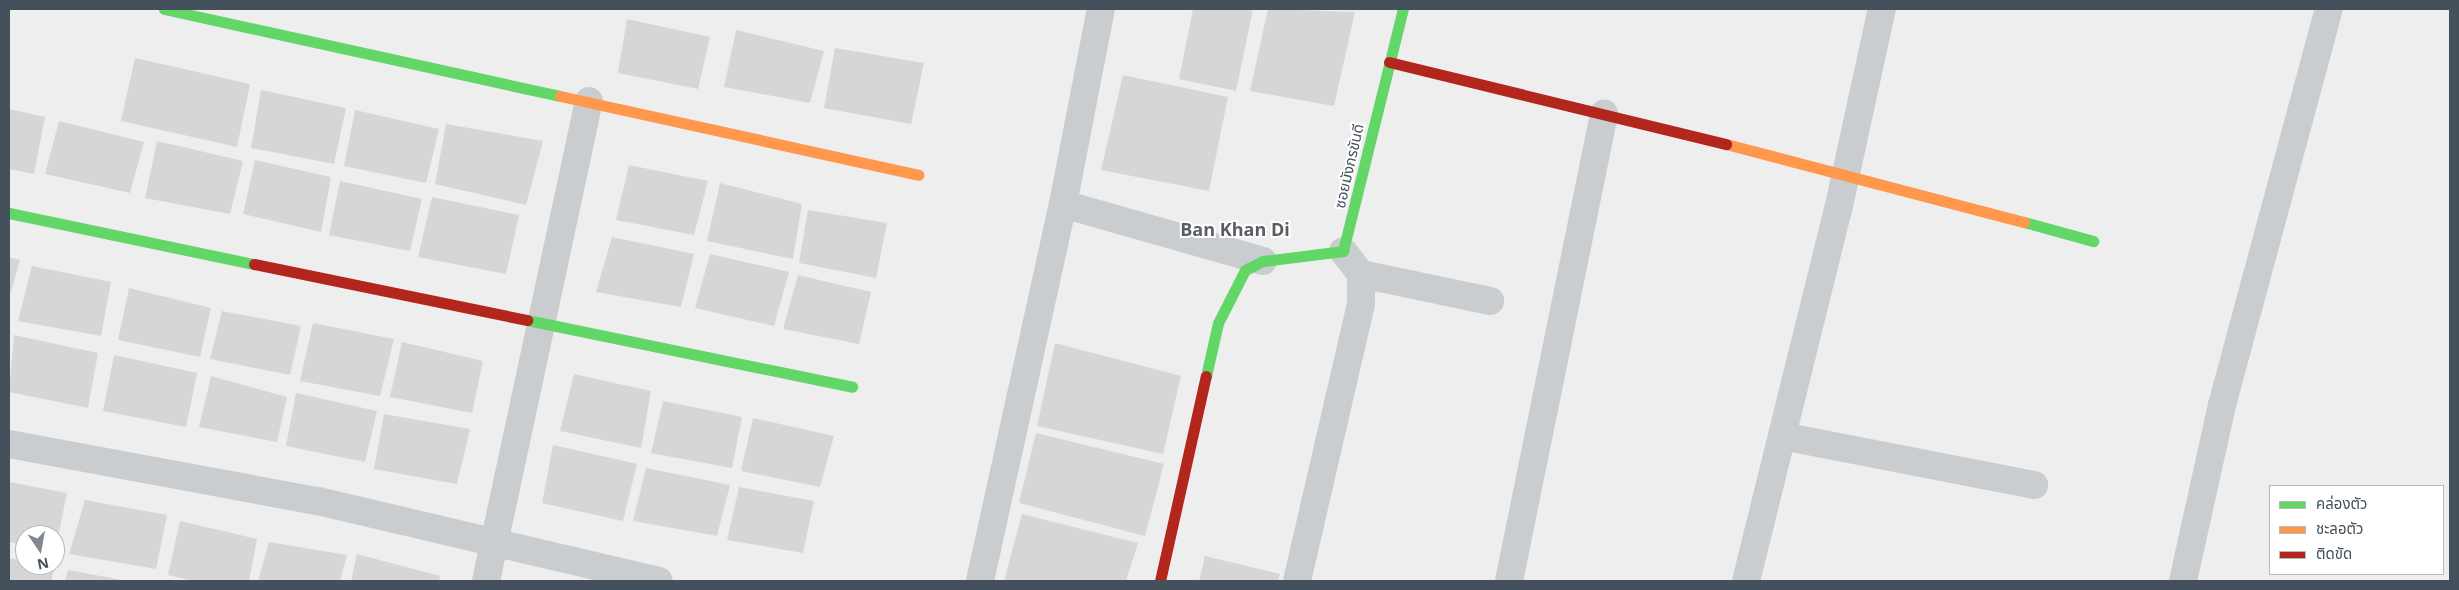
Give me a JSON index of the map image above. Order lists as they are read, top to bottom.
{
  "streets": {
    "street": ["ซอยมังกรขันดี"]
  },
  "districts": ["Ban Khan Di"],
  "legend": ["คล่องตัว", "ชะลอตัว", "ติดขัด"],
  "north": "bottom"
}
